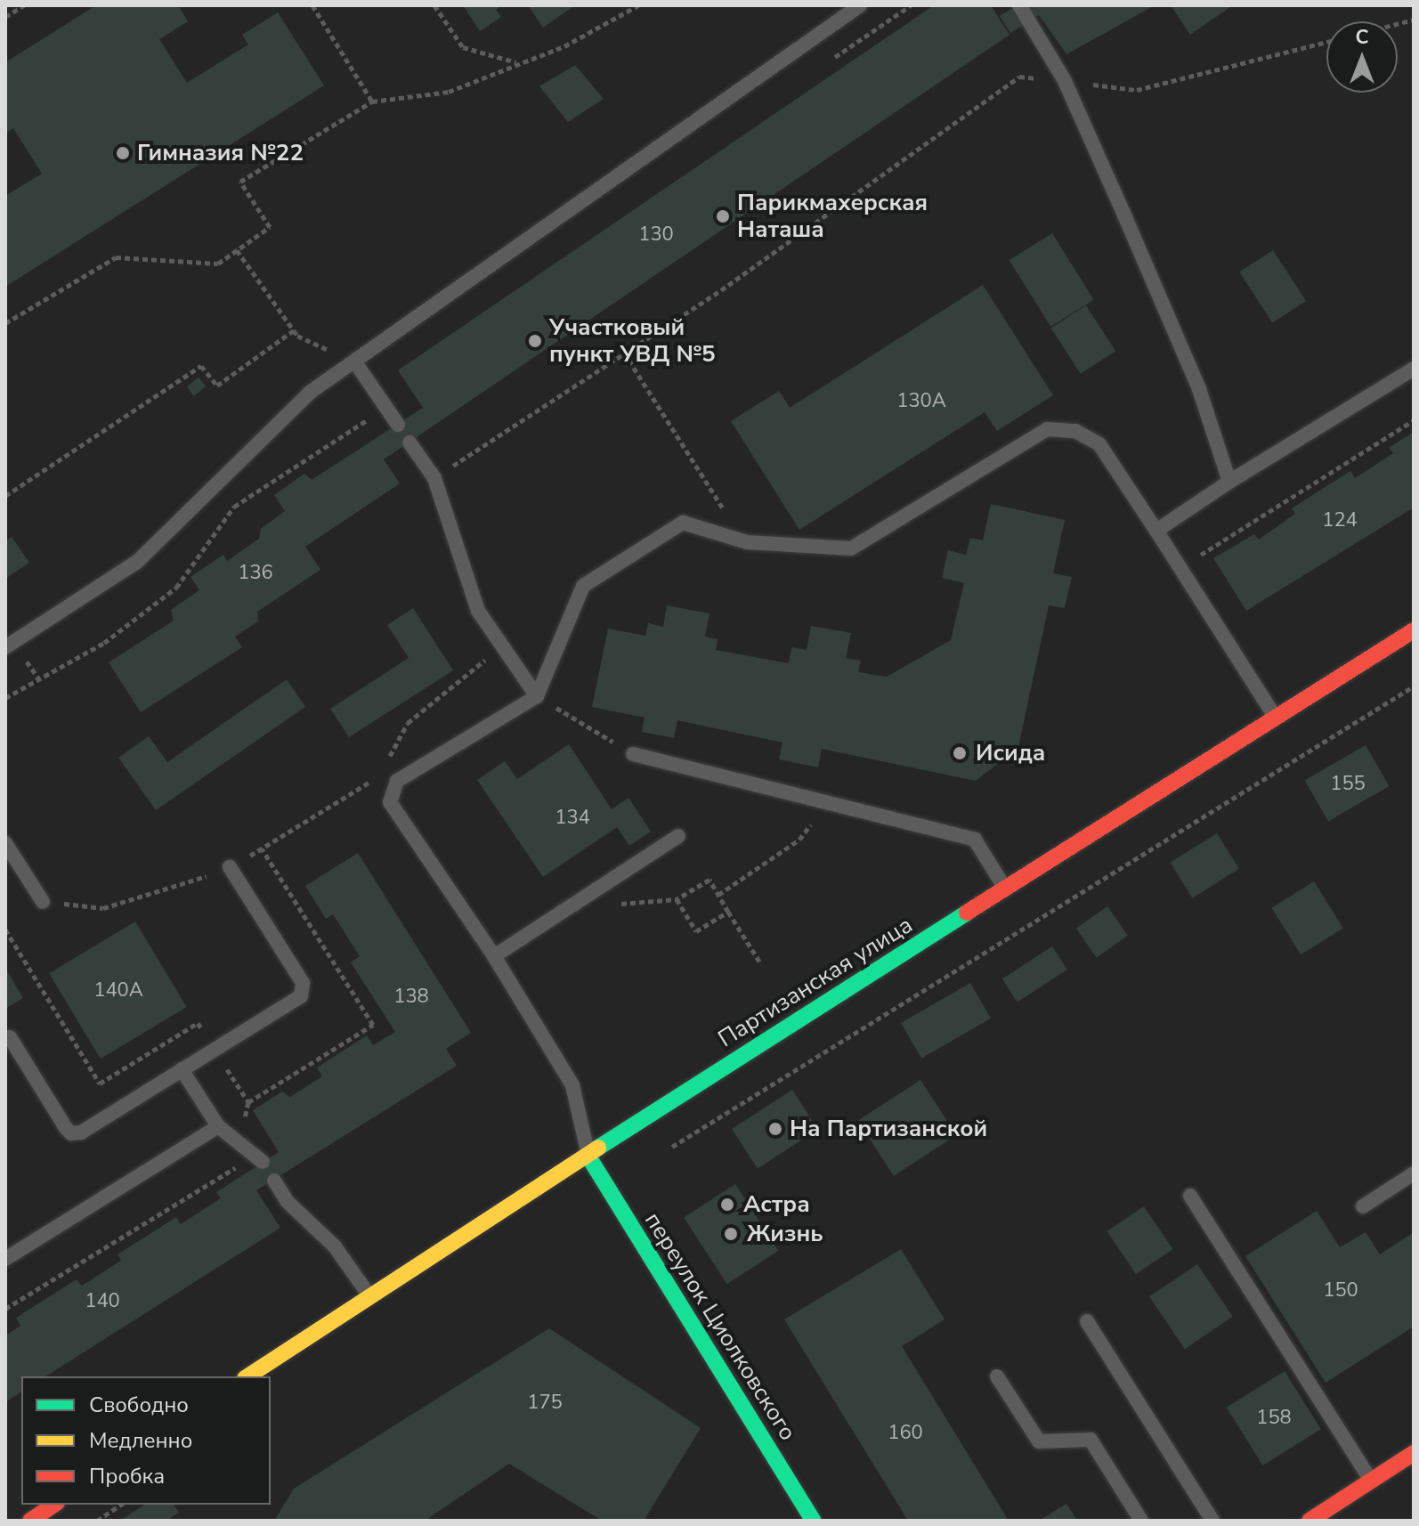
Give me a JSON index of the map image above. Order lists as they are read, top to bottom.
{
  "streets": {
    "main road": ["Партизанская улица", "переулок Циолковского"]
  },
  "crossings": [
    ["Партизанская улица", "переулок Циолковского"]
  ],
  "places": [
    "Гимназия №22",
    "Парикмахерская Наташа",
    "Участковый пункт УВД №5",
    "Исида",
    "На Партизанской",
    "Астра",
    "Жизнь"
  ],
  "house_numbers": [
    "130",
    "130А",
    "124",
    "136",
    "155",
    "134",
    "140А",
    "138",
    "150",
    "140",
    "175",
    "158",
    "160"
  ],
  "legend": ["Свободно", "Медленно", "Пробка"],
  "north": "top"
}
